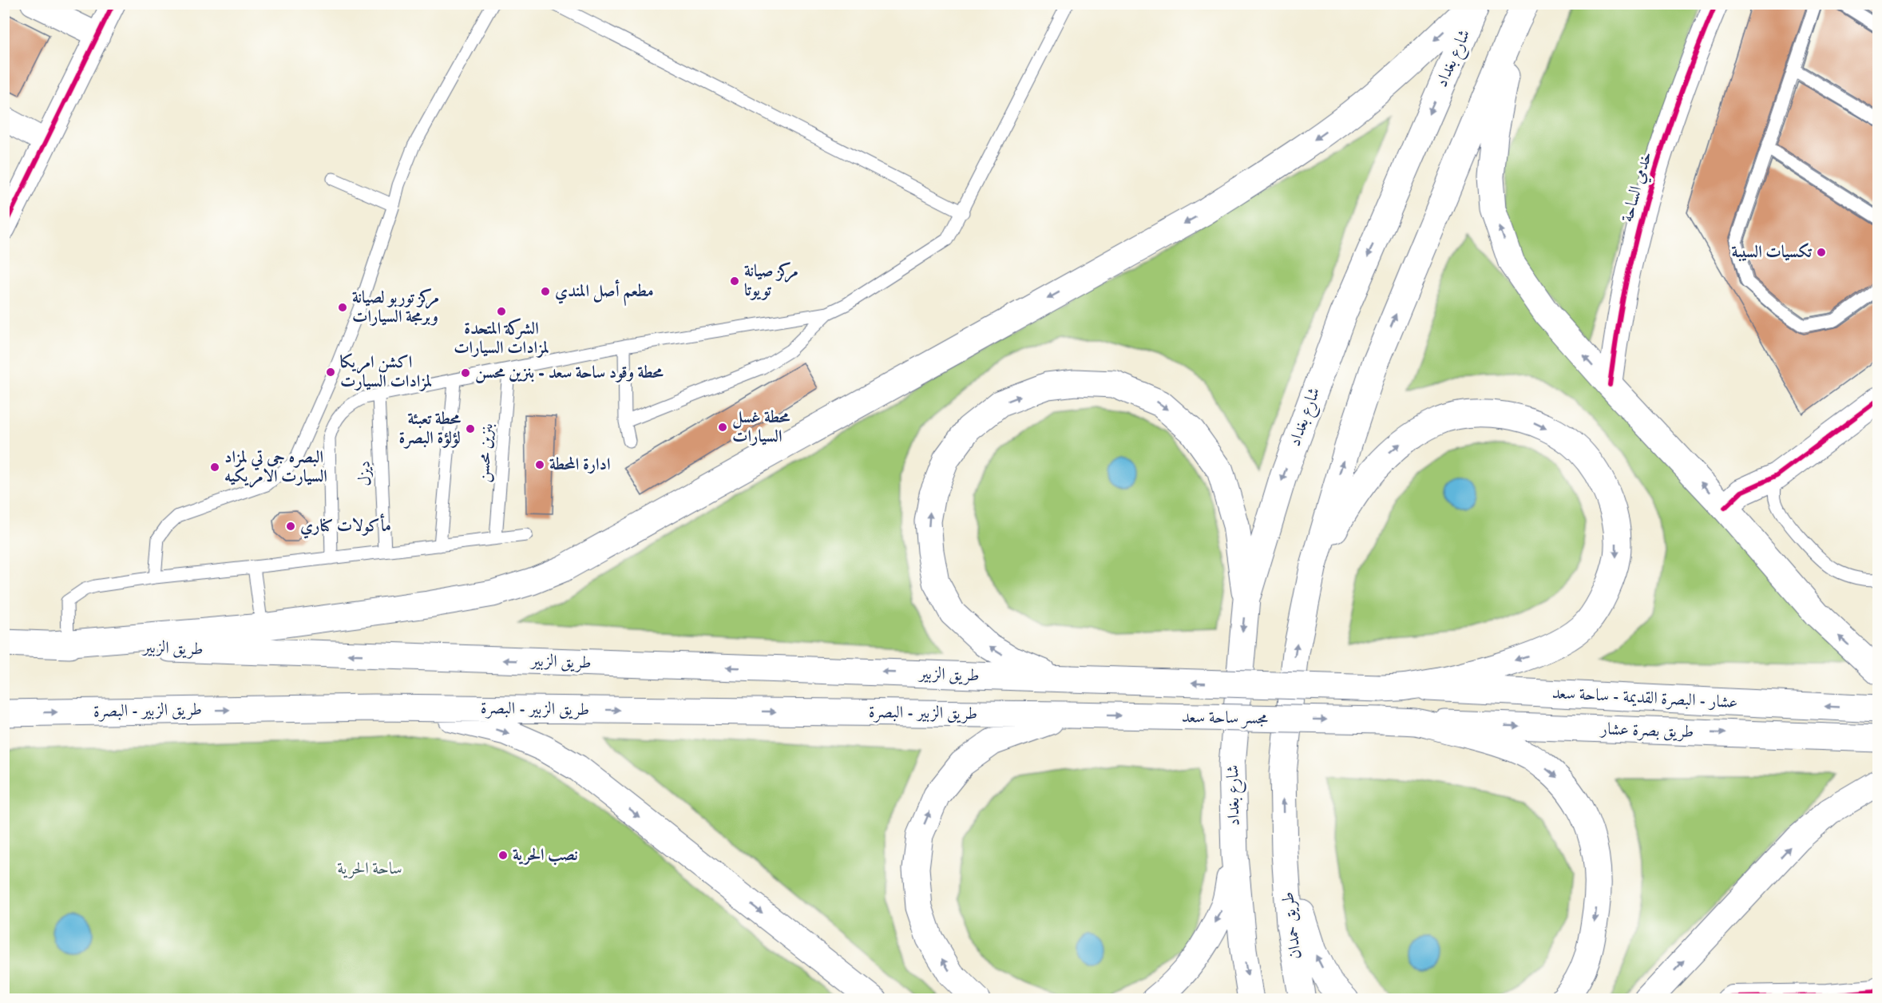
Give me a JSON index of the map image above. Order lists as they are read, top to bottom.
{
  "streets": {
    "main road": [
      "شارع بغداد",
      "طريق الزبير",
      "عشار - البصرة القديمة - ساحة سعد",
      "طريق الزبير - البصرة",
      "مجسر ساحة سعد",
      "طريق بصرة عشار",
      "طريق حمدان"
    ],
    "street": ["خدمي الساحة"],
    "lane": ["بنزين محسن", "ديزل"]
  },
  "crossings": [
    ["طريق الزبير", "مجسر ساحة سعد"],
    ["عشار - البصرة القديمة - ساحة سعد", "مجسر ساحة سعد"],
    ["طريق الزبير - البصرة", "مجسر ساحة سعد"],
    ["مجسر ساحة سعد", "طريق بصرة عشار"]
  ],
  "one_way": [
    "طريق الزبير",
    "عشار - البصرة القديمة - ساحة سعد",
    "طريق الزبير - البصرة",
    "طريق بصرة عشار"
  ],
  "parks": ["ساحة الحرية"],
  "places": [
    "تكسيات السيبة",
    "مركز صيانة تويوتا",
    "مطعم أصل المندي",
    "مركز توربو لصيانة وبرمجة السيارات",
    "الشركة المتحدة لمزادات السيارات",
    "اكشن امريكا لمزادات السيارت",
    "محطة وقود ساحة سعد - بنزين محسن",
    "محطة غسل السيارات",
    "محطة تعبئة لؤلؤة البصرة",
    "ادارة المحطة",
    "البصره جي تي لمزاد السيارت الامريكيه",
    "مأكولات كناري",
    "نصب الحرية"
  ]
}
